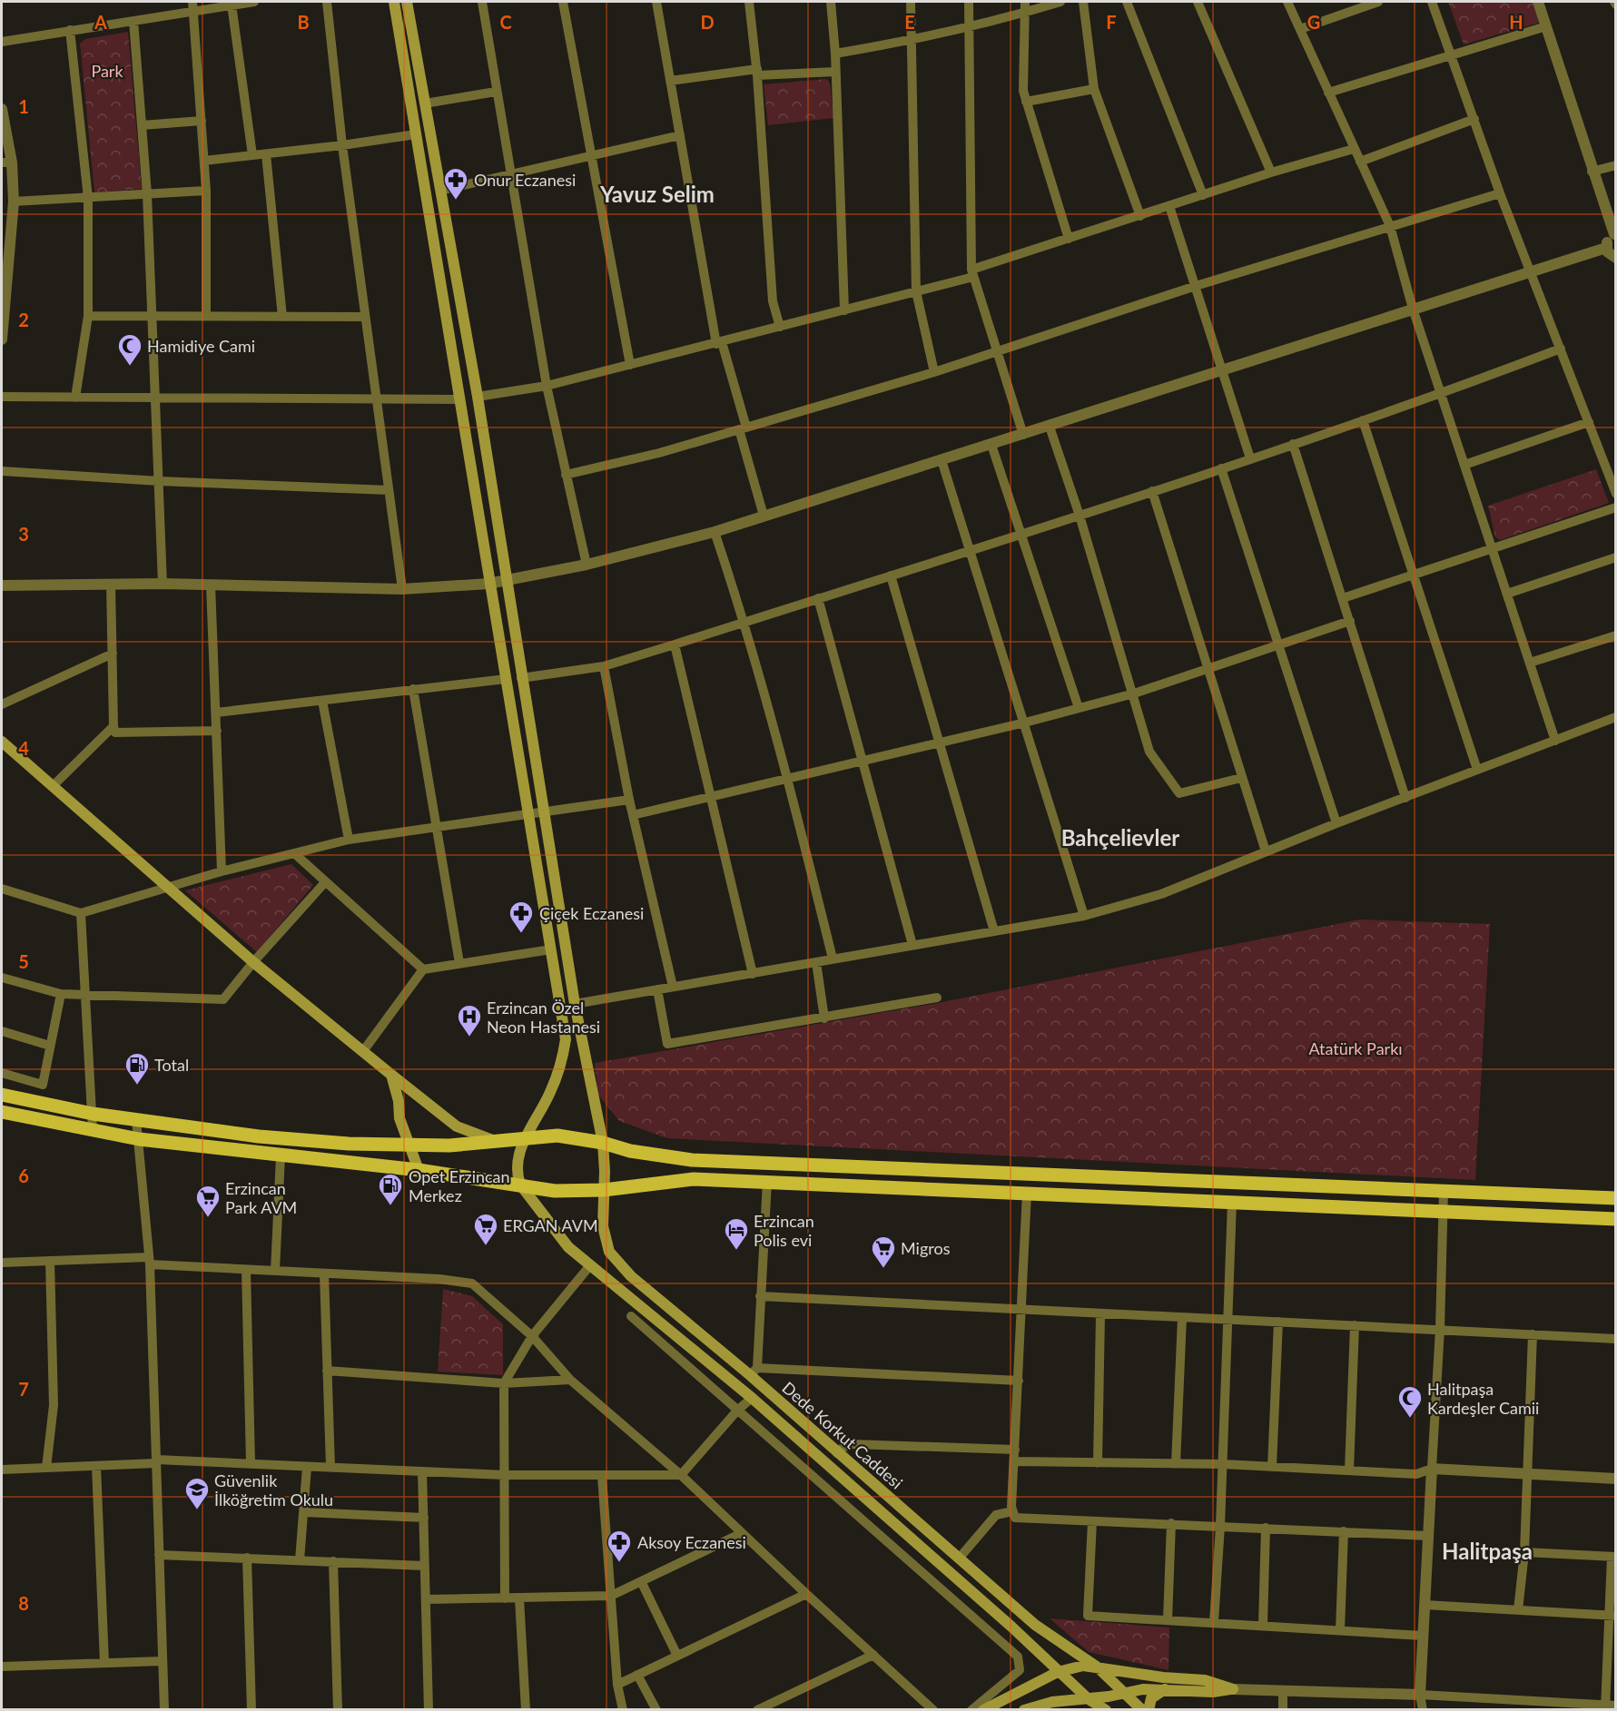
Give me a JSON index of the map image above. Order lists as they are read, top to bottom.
{
  "streets": {
    "main road": ["Dede Korkut Caddesi"]
  },
  "districts": ["Yavuz Selim", "Bahçelievler", "Halitpaşa"],
  "parks": ["Park", "Atatürk Parkı"],
  "places": {
    "pharmacy": ["Onur Eczanesi", "Çiçek Eczanesi", "Aksoy Eczanesi"],
    "mosque": ["Hamidiye Cami", "Halitpaşa Kardeşler Camii"],
    "hospital": ["Erzincan Özel Neon Hastanesi"],
    "fuel station": ["Total", "Opet Erzincan Merkez"],
    "supermarket": ["Erzincan Park AVM", "ERGAN AVM", "Migros"],
    "hotel": ["Erzincan Polis evi"],
    "school or university": ["Güvenlik İlköğretim Okulu"]
  },
  "grid": {
    "columns": [
      "A",
      "B",
      "C",
      "D",
      "E",
      "F",
      "G",
      "H"
    ],
    "rows": [
      "1",
      "2",
      "3",
      "4",
      "5",
      "6",
      "7",
      "8"
    ]
  }
}
